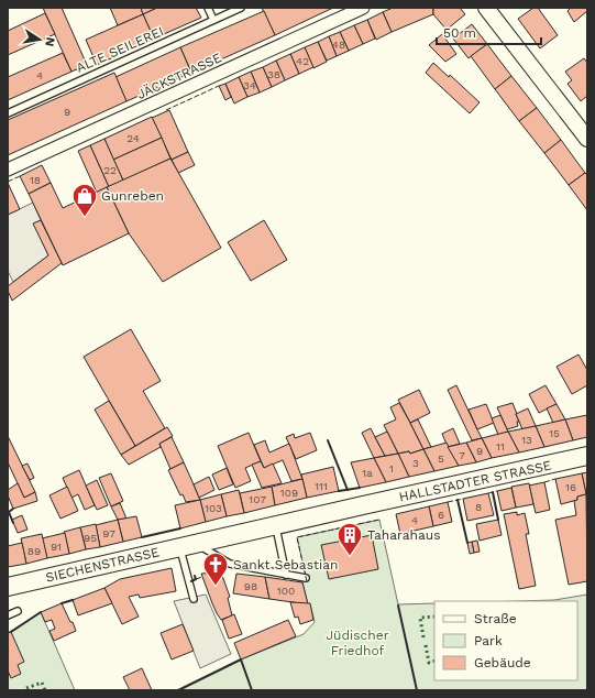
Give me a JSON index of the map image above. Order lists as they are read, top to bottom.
{
  "streets": {
    "main road": ["HALLSTADTER STRASSE", "SIECHENSTRASSE"],
    "street": ["JÄCKSTRASSE"],
    "lane": ["ALTE SEILEREI"]
  },
  "parks": ["Jüdischer Friedhof"],
  "places": {
    "shop": ["Gunreben"],
    "building": ["Taharahaus"],
    "church": ["Sankt Sebastian"]
  },
  "house_numbers": [
    "48",
    "42",
    "38",
    "4",
    "34",
    "9",
    "24",
    "22",
    "18",
    "15",
    "13",
    "11",
    "9",
    "7",
    "5",
    "3",
    "1",
    "1a",
    "111",
    "16",
    "109",
    "107",
    "8",
    "103",
    "6",
    "4",
    "97",
    "95",
    "91",
    "89",
    "98",
    "100"
  ],
  "legend": ["Straße", "Park", "Gebäude"],
  "scale_bar": "50 m",
  "north": "right"
}
